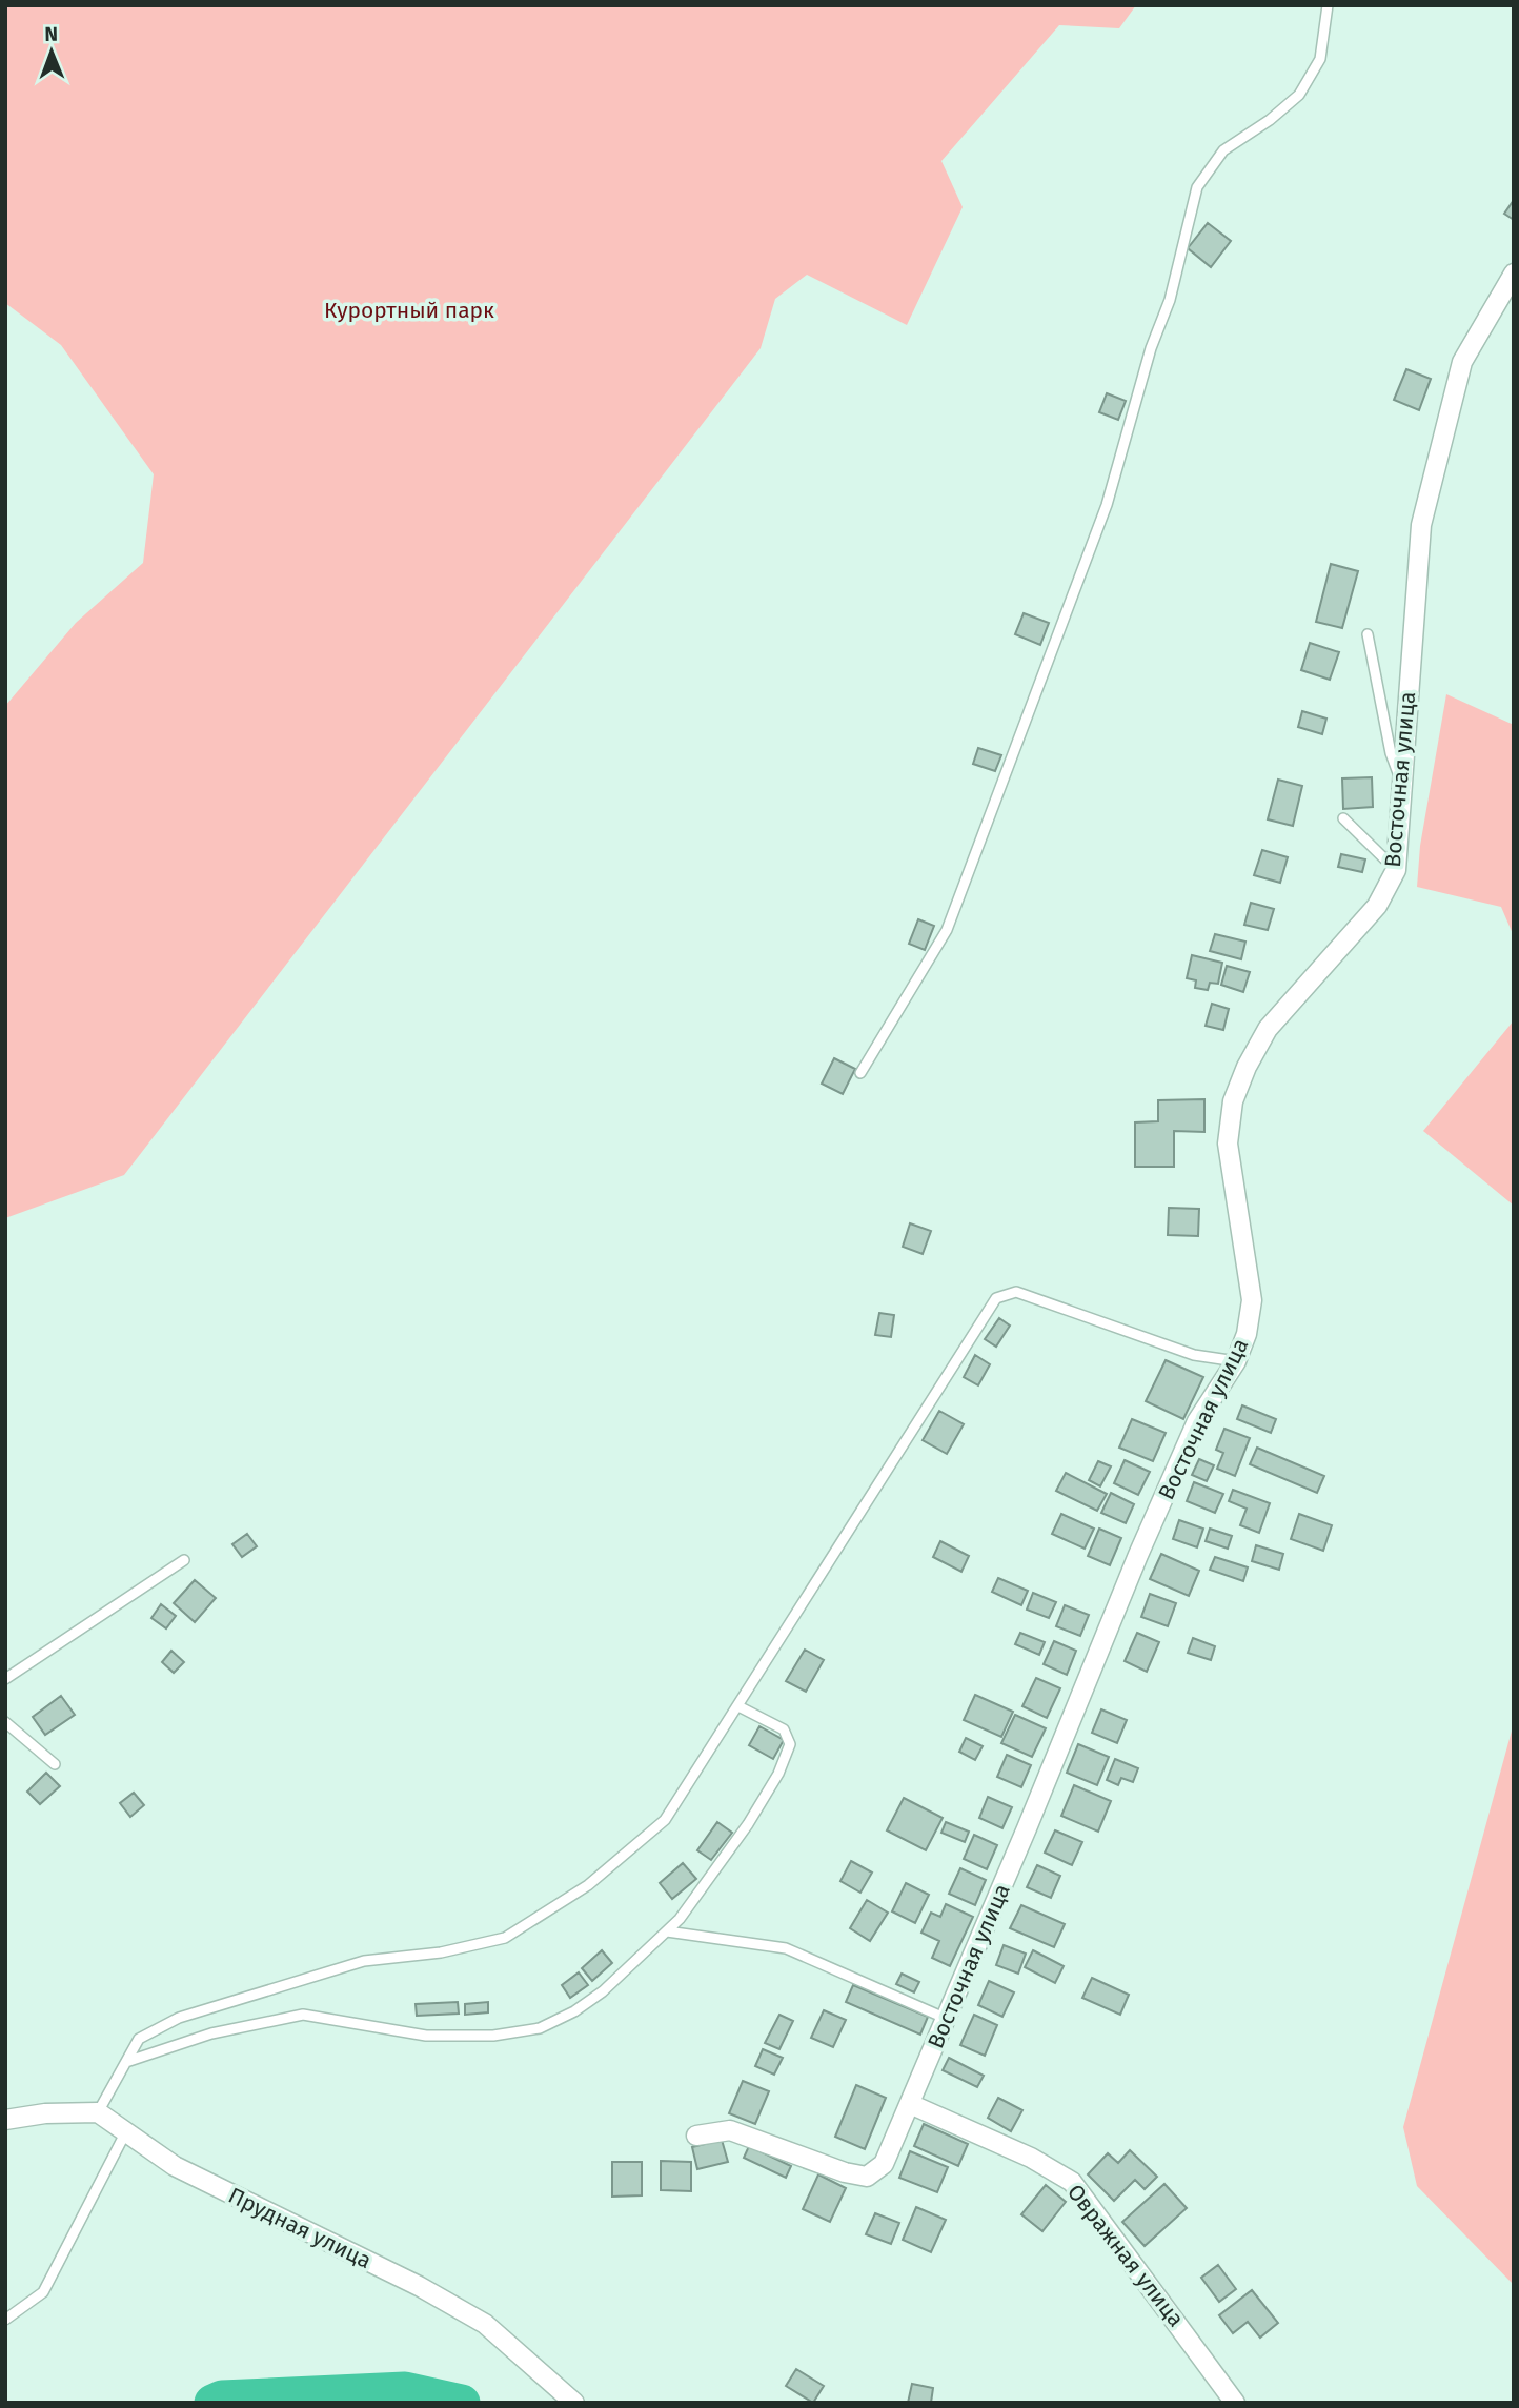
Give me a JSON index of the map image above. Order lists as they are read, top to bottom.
{
  "streets": {
    "street": ["Восточная улица", "Прудная улица", "Овражная улица"]
  },
  "crossings": [
    ["Восточная улица", "Овражная улица"]
  ],
  "parks": ["Курортный парк"],
  "north": "top"
}
